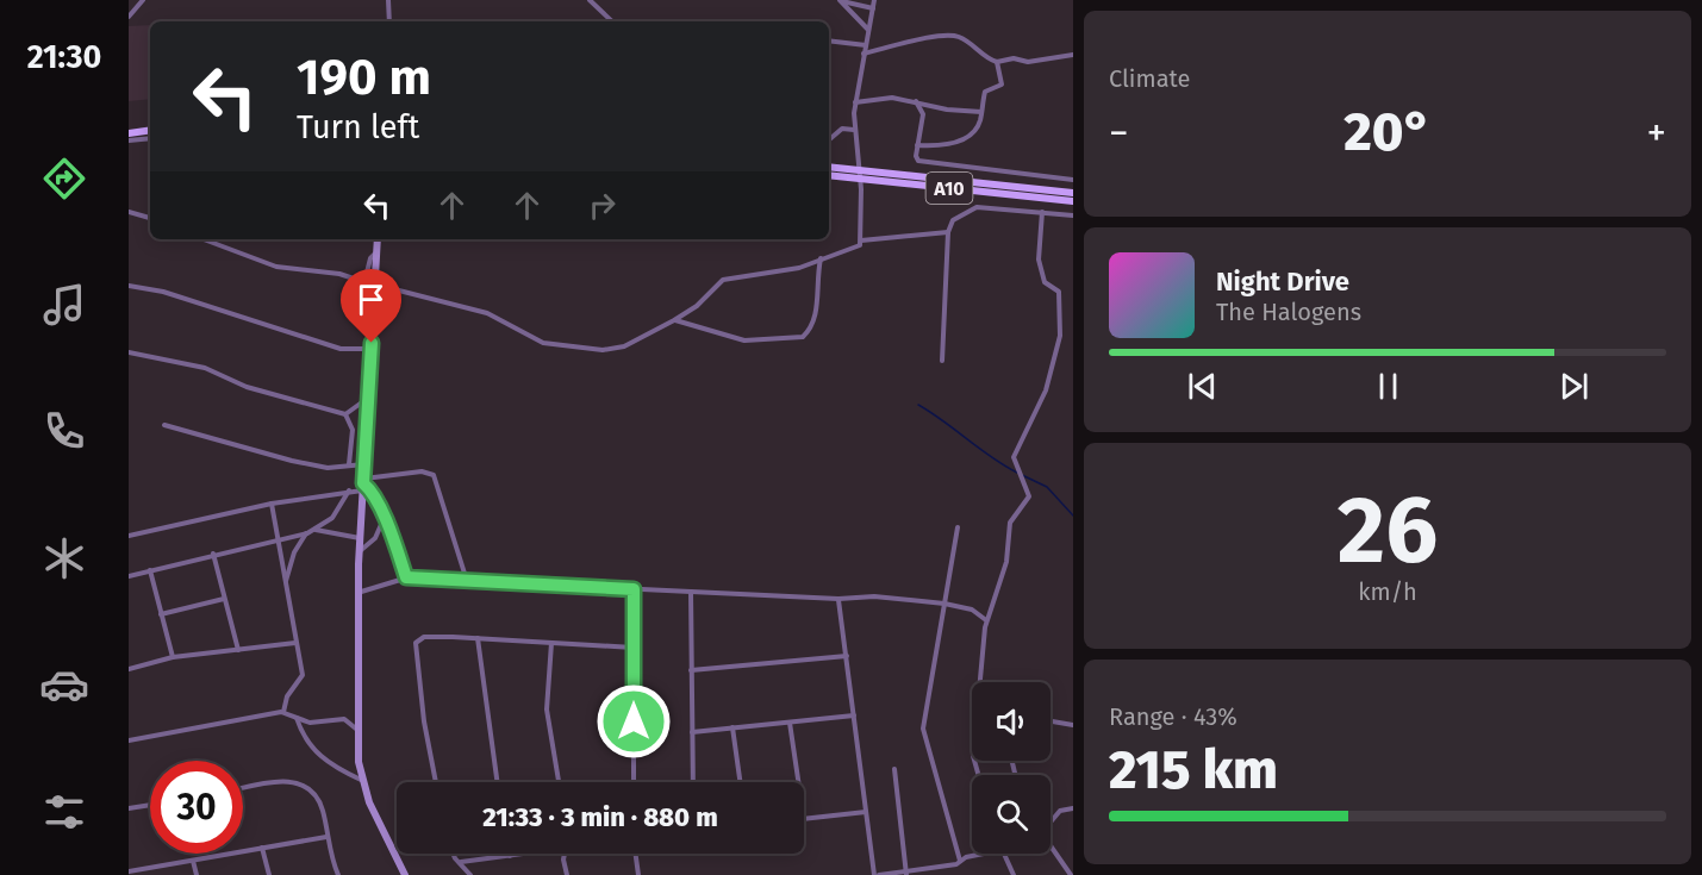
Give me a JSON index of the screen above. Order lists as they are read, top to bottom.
{
  "streets": {
    "main road": ["A10"]
  },
  "page": {
    "tabs": "21:30",
    "tile": [
      "Climate",
      ["26", "km/h"],
      ["Range · 43%", "215 km"]
    ],
    "turn": ["190 m", "Turn left"],
    "heat": ["−", "20°", "+"],
    "song": ["Night Drive", "The Halogens"],
    "limit": "30",
    "trip": "21:33 · 3 min · 880 m"
  }
}
